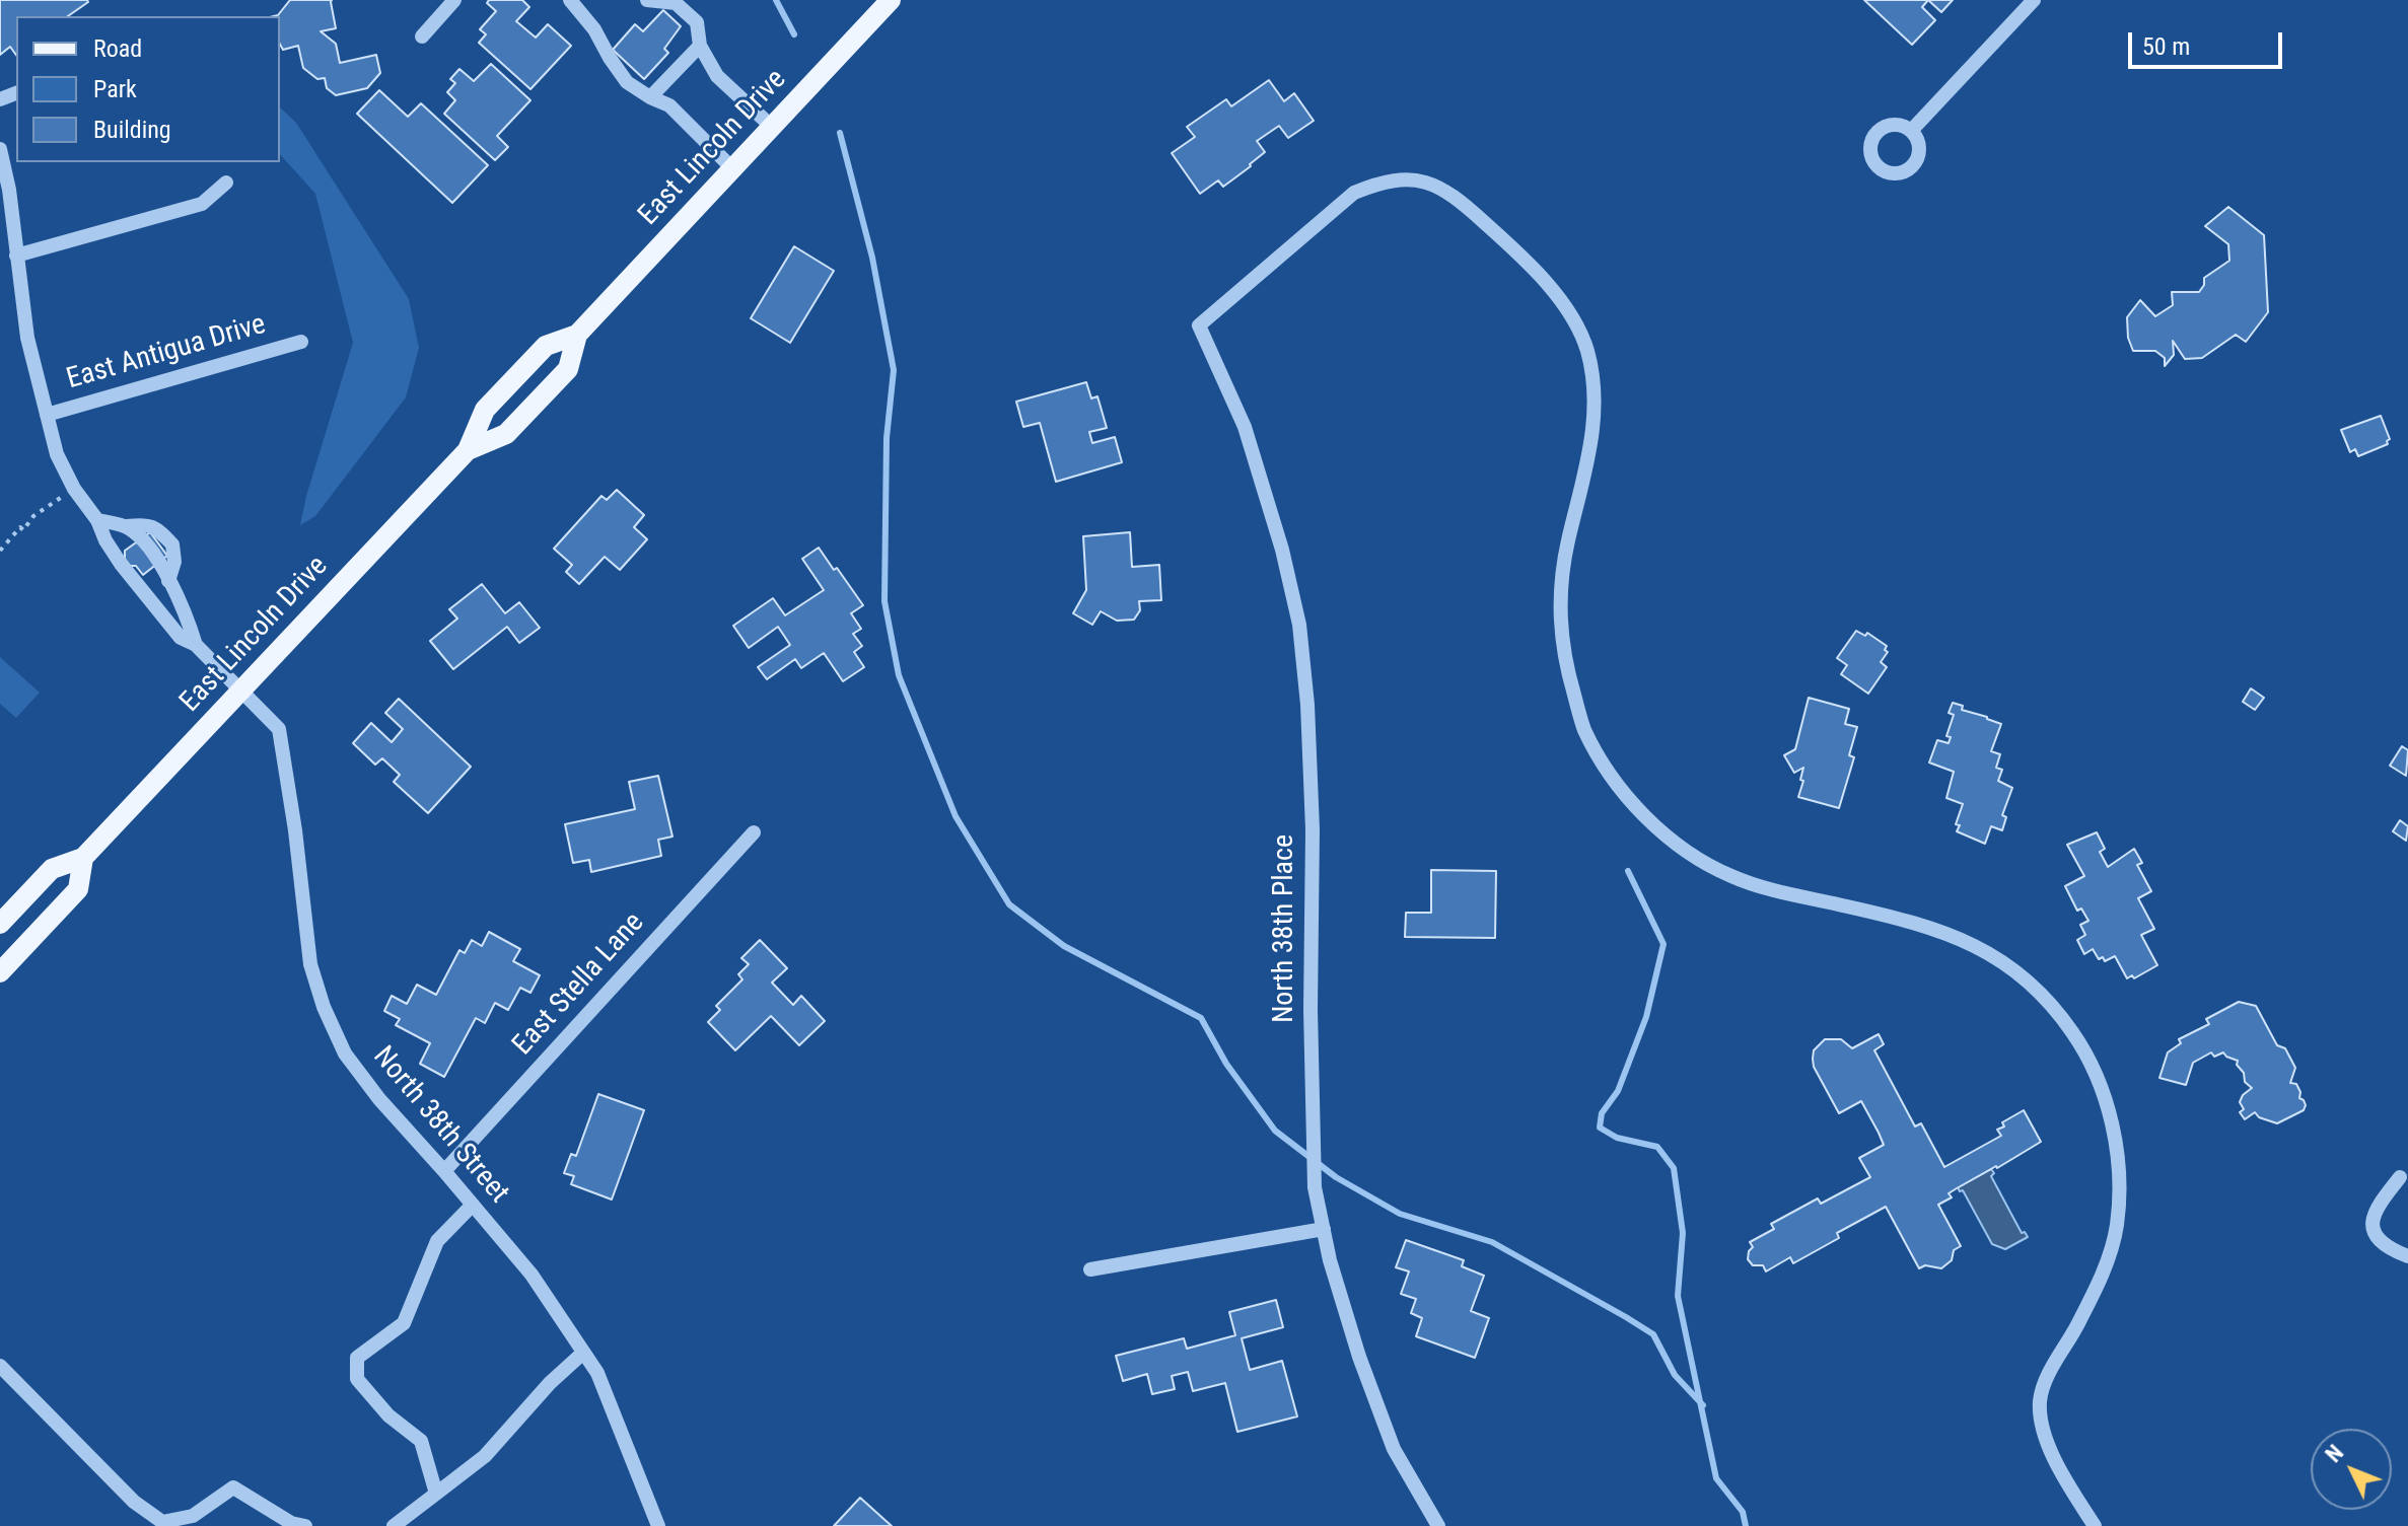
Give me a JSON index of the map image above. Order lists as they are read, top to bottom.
{
  "streets": {
    "main road": ["East Lincoln Drive"],
    "street": [
      "East Antigua Drive",
      "North 38th Place",
      "East Stella Lane",
      "North 38th Street"
    ]
  },
  "crossings": [
    ["East Lincoln Drive", "East Antigua Drive"],
    ["East Lincoln Drive", "North 38th Street"],
    ["East Antigua Drive", "North 38th Street"],
    ["East Stella Lane", "North 38th Street"]
  ],
  "legend": ["Road", "Park", "Building"],
  "scale_bar": "50 m",
  "north": "top left"
}
